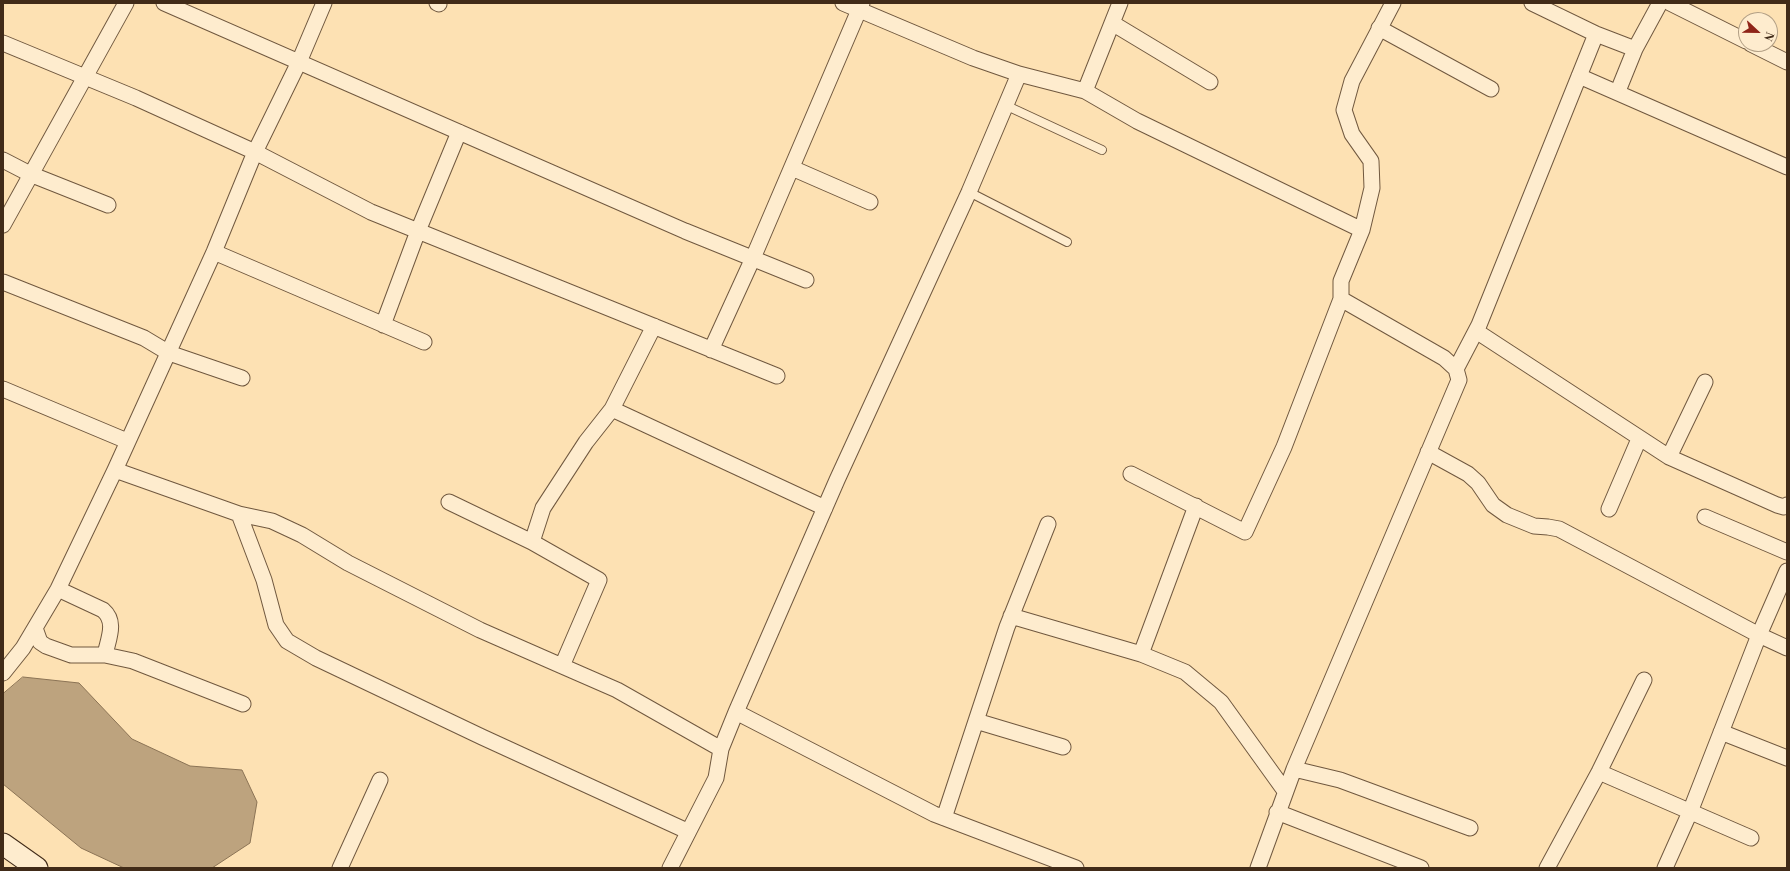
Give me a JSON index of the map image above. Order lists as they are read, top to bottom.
{
  "north": "right"
}
